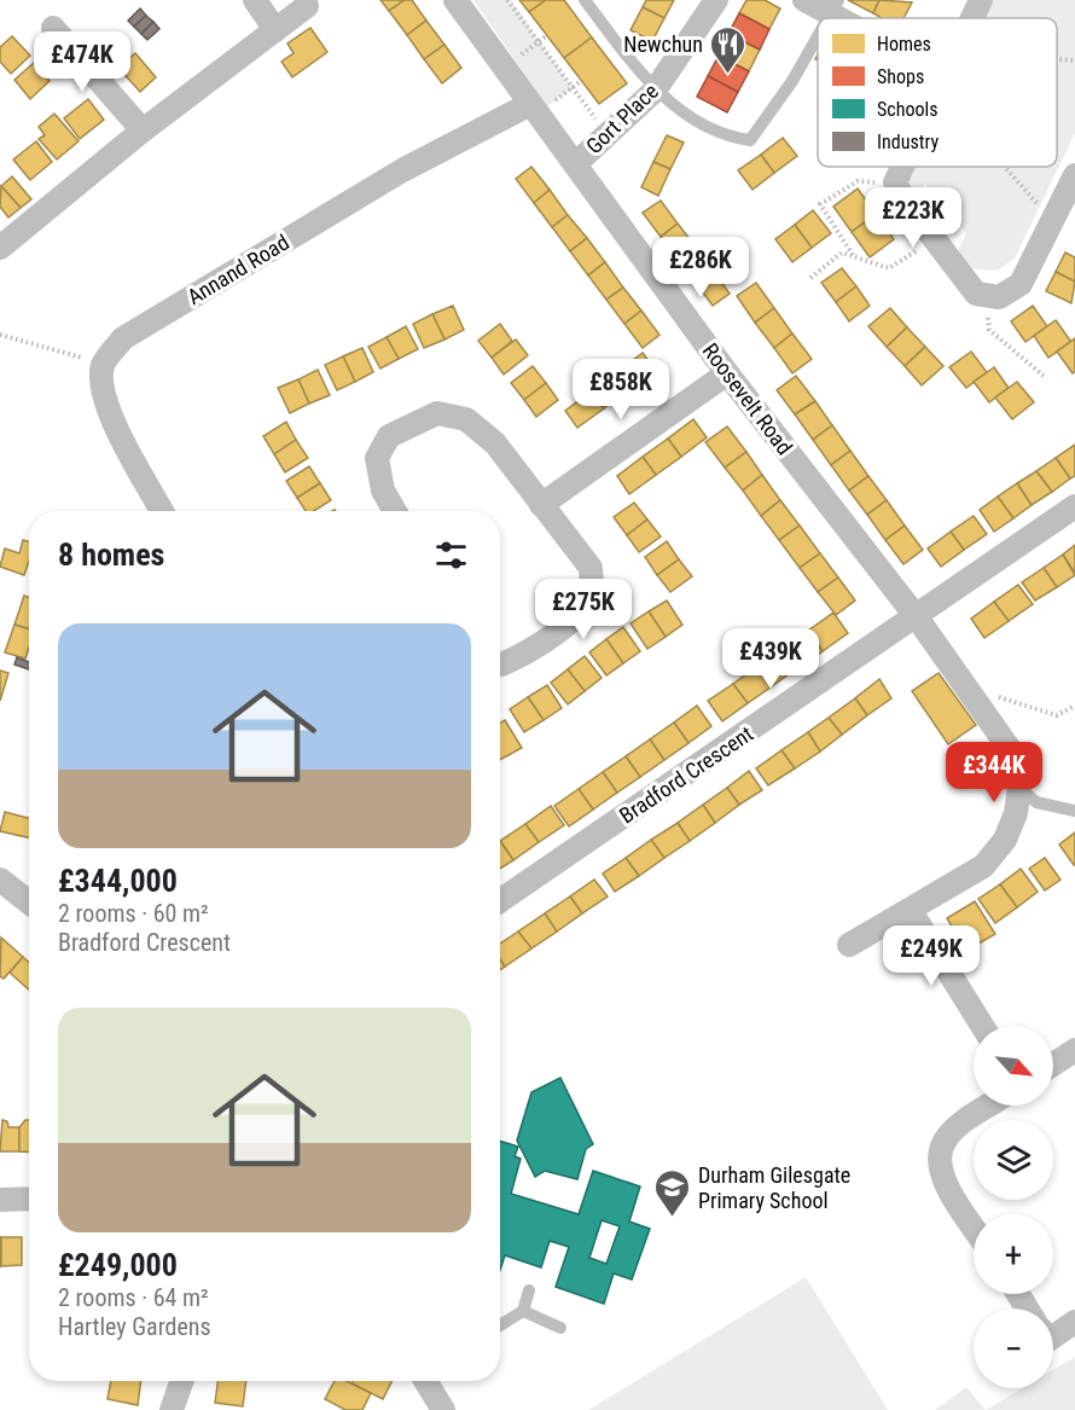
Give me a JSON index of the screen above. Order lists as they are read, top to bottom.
{
  "streets": {
    "street": [
      "Gort Place",
      "Annand Road",
      "Roosevelt Road",
      "Bradford Crescent"
    ]
  },
  "crossings": [
    ["Gort Place", "Roosevelt Road"],
    ["Annand Road", "Roosevelt Road"],
    ["Roosevelt Road", "Bradford Crescent"]
  ],
  "places": {
    "restaurant": ["Newchun"],
    "school or university": ["Durham Gilesgate Primary School"]
  },
  "legend": [
    "Homes",
    "Shops",
    "Schools",
    "Industry"
  ],
  "north": "bottom right",
  "page": {
    "price": [
      "£474K",
      "£223K",
      "£286K",
      "£858K",
      "£275K",
      "£439K",
      "£344K",
      "£249K"
    ],
    "heading": "8 homes",
    "list": [
      {
        "name": "£344,000",
        "note": "2 rooms · 60 m² · Bradford Crescent"
      },
      {
        "name": "£249,000",
        "note": "2 rooms · 64 m² · Hartley Gardens"
      }
    ],
    "map_buttons": ["+", "−"]
  }
}
